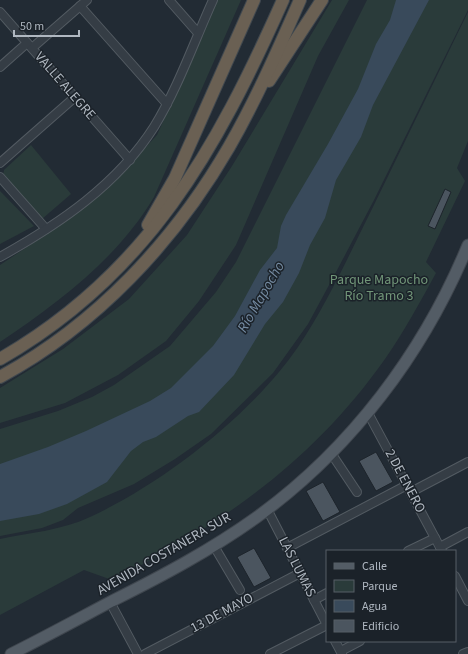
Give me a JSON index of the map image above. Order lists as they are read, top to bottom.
{
  "streets": {
    "main road": ["AVENIDA COSTANERA SUR"],
    "street": [
      "VALLE ALEGRE",
      "2 DE ENERO",
      "LAS LUMAS",
      "13 DE MAYO"
    ]
  },
  "crossings": [
    ["2 DE ENERO", "AVENIDA COSTANERA SUR"],
    ["AVENIDA COSTANERA SUR", "LAS LUMAS"],
    ["LAS LUMAS", "13 DE MAYO"]
  ],
  "water": ["Río Mapocho"],
  "parks": ["Parque Mapocho Río Tramo 3"],
  "legend": [
    "Calle",
    "Parque",
    "Agua",
    "Edificio"
  ],
  "scale_bar": "50 m"
}
